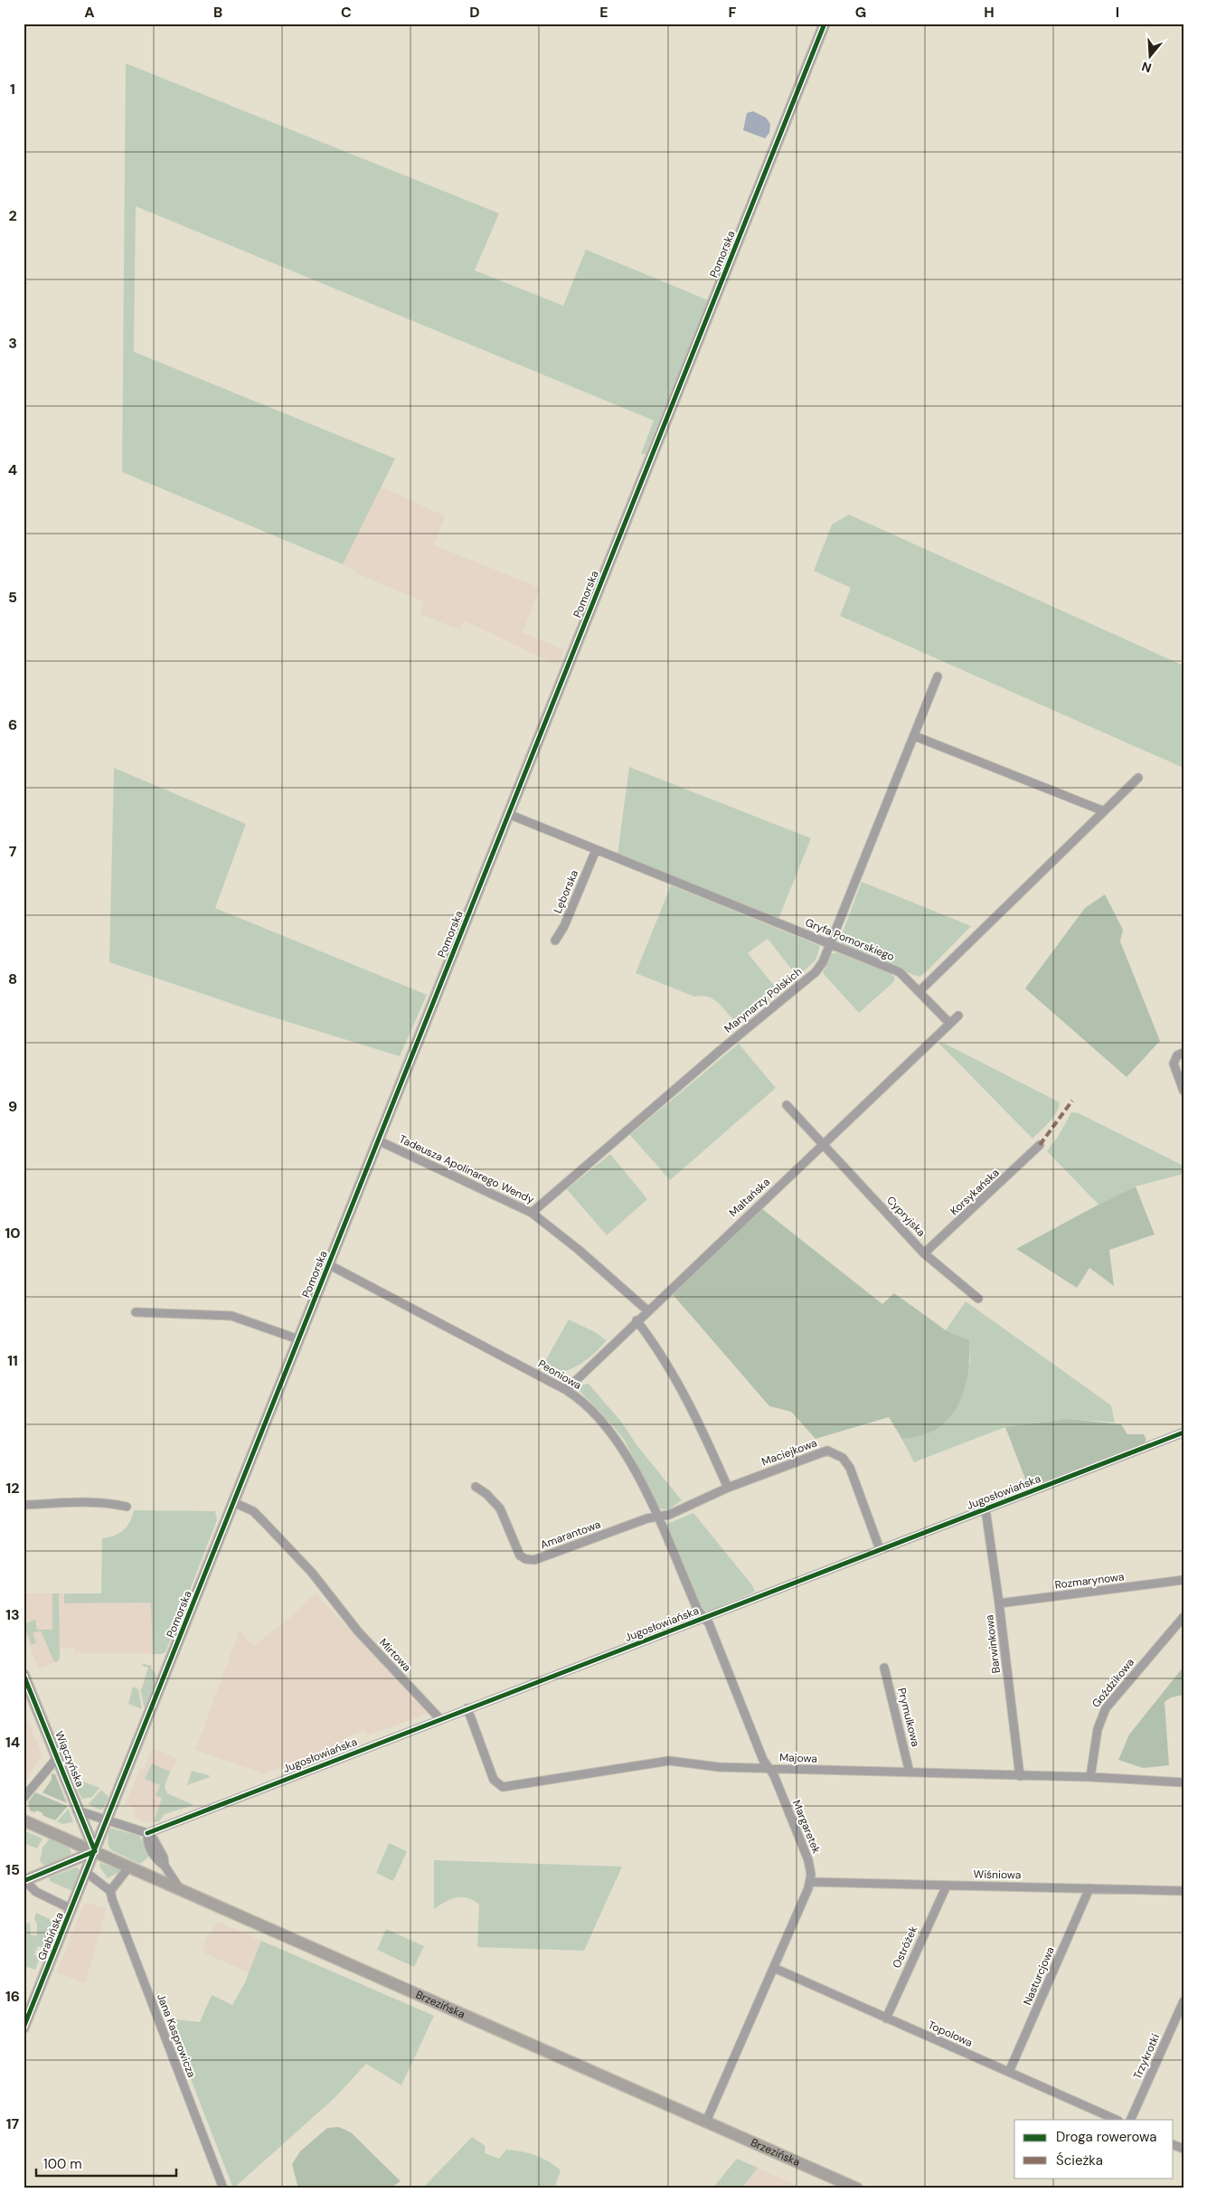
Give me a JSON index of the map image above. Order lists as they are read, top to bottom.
{
  "streets": {
    "main road": ["Brzezińska"],
    "street": [
      "Pomorska",
      "Lęborska",
      "Gryfa Pomorskiego",
      "Marynarzy Polskich",
      "Tadeusza Apolinarego Wendy",
      "Korsykańska",
      "Maltańska",
      "Cypryjska",
      "Peoniowa",
      "Maciejkowa",
      "Jugosłowiańska",
      "Amarantowa",
      "Rozmarynowa",
      "Barwinkowa",
      "Mirtowa",
      "Goździkowa",
      "Prymulkowa",
      "Majowa",
      "Wiączyńska",
      "Margaretek",
      "Wiśniowa",
      "Grabińska",
      "Ostróżek",
      "Nasturcjowa",
      "Topolowa",
      "Jana Kasprowicza",
      "Trzykrotki"
    ]
  },
  "crossings": [
    ["Pomorska", "Gryfa Pomorskiego"],
    ["Pomorska", "Tadeusza Apolinarego Wendy"],
    ["Pomorska", "Peoniowa"],
    ["Pomorska", "Mirtowa"],
    ["Pomorska", "Wiączyńska"],
    ["Pomorska", "Grabińska"],
    ["Pomorska", "Brzezińska"],
    ["Lęborska", "Gryfa Pomorskiego"],
    ["Gryfa Pomorskiego", "Marynarzy Polskich"],
    ["Marynarzy Polskich", "Tadeusza Apolinarego Wendy"],
    ["Tadeusza Apolinarego Wendy", "Maltańska"],
    ["Korsykańska", "Cypryjska"],
    ["Maltańska", "Cypryjska"],
    ["Maltańska", "Peoniowa"],
    ["Peoniowa", "Maciejkowa"],
    ["Peoniowa", "Jugosłowiańska"],
    ["Peoniowa", "Amarantowa"],
    ["Peoniowa", "Margaretek"],
    ["Maciejkowa", "Jugosłowiańska"],
    ["Maciejkowa", "Amarantowa"],
    ["Jugosłowiańska", "Barwinkowa"],
    ["Jugosłowiańska", "Mirtowa"],
    ["Jugosłowiańska", "Majowa"],
    ["Jugosłowiańska", "Margaretek"],
    ["Rozmarynowa", "Barwinkowa"],
    ["Barwinkowa", "Majowa"],
    ["Goździkowa", "Majowa"],
    ["Prymulkowa", "Majowa"],
    ["Majowa", "Margaretek"],
    ["Wiączyńska", "Grabińska"],
    ["Wiączyńska", "Brzezińska"],
    ["Margaretek", "Wiśniowa"],
    ["Margaretek", "Brzezińska"],
    ["Margaretek", "Topolowa"],
    ["Wiśniowa", "Ostróżek"],
    ["Wiśniowa", "Nasturcjowa"],
    ["Grabińska", "Brzezińska"],
    ["Ostróżek", "Topolowa"],
    ["Nasturcjowa", "Topolowa"]
  ],
  "legend": ["Droga rowerowa", "Ścieżka"],
  "scale_bar": "100 m",
  "north": "bottom",
  "grid": {
    "columns": [
      "A",
      "B",
      "C",
      "D",
      "E",
      "F",
      "G",
      "H",
      "I"
    ],
    "rows": [
      "1",
      "2",
      "3",
      "4",
      "5",
      "6",
      "7",
      "8",
      "9",
      "10",
      "11",
      "12",
      "13",
      "14",
      "15",
      "16",
      "17"
    ]
  }
}
